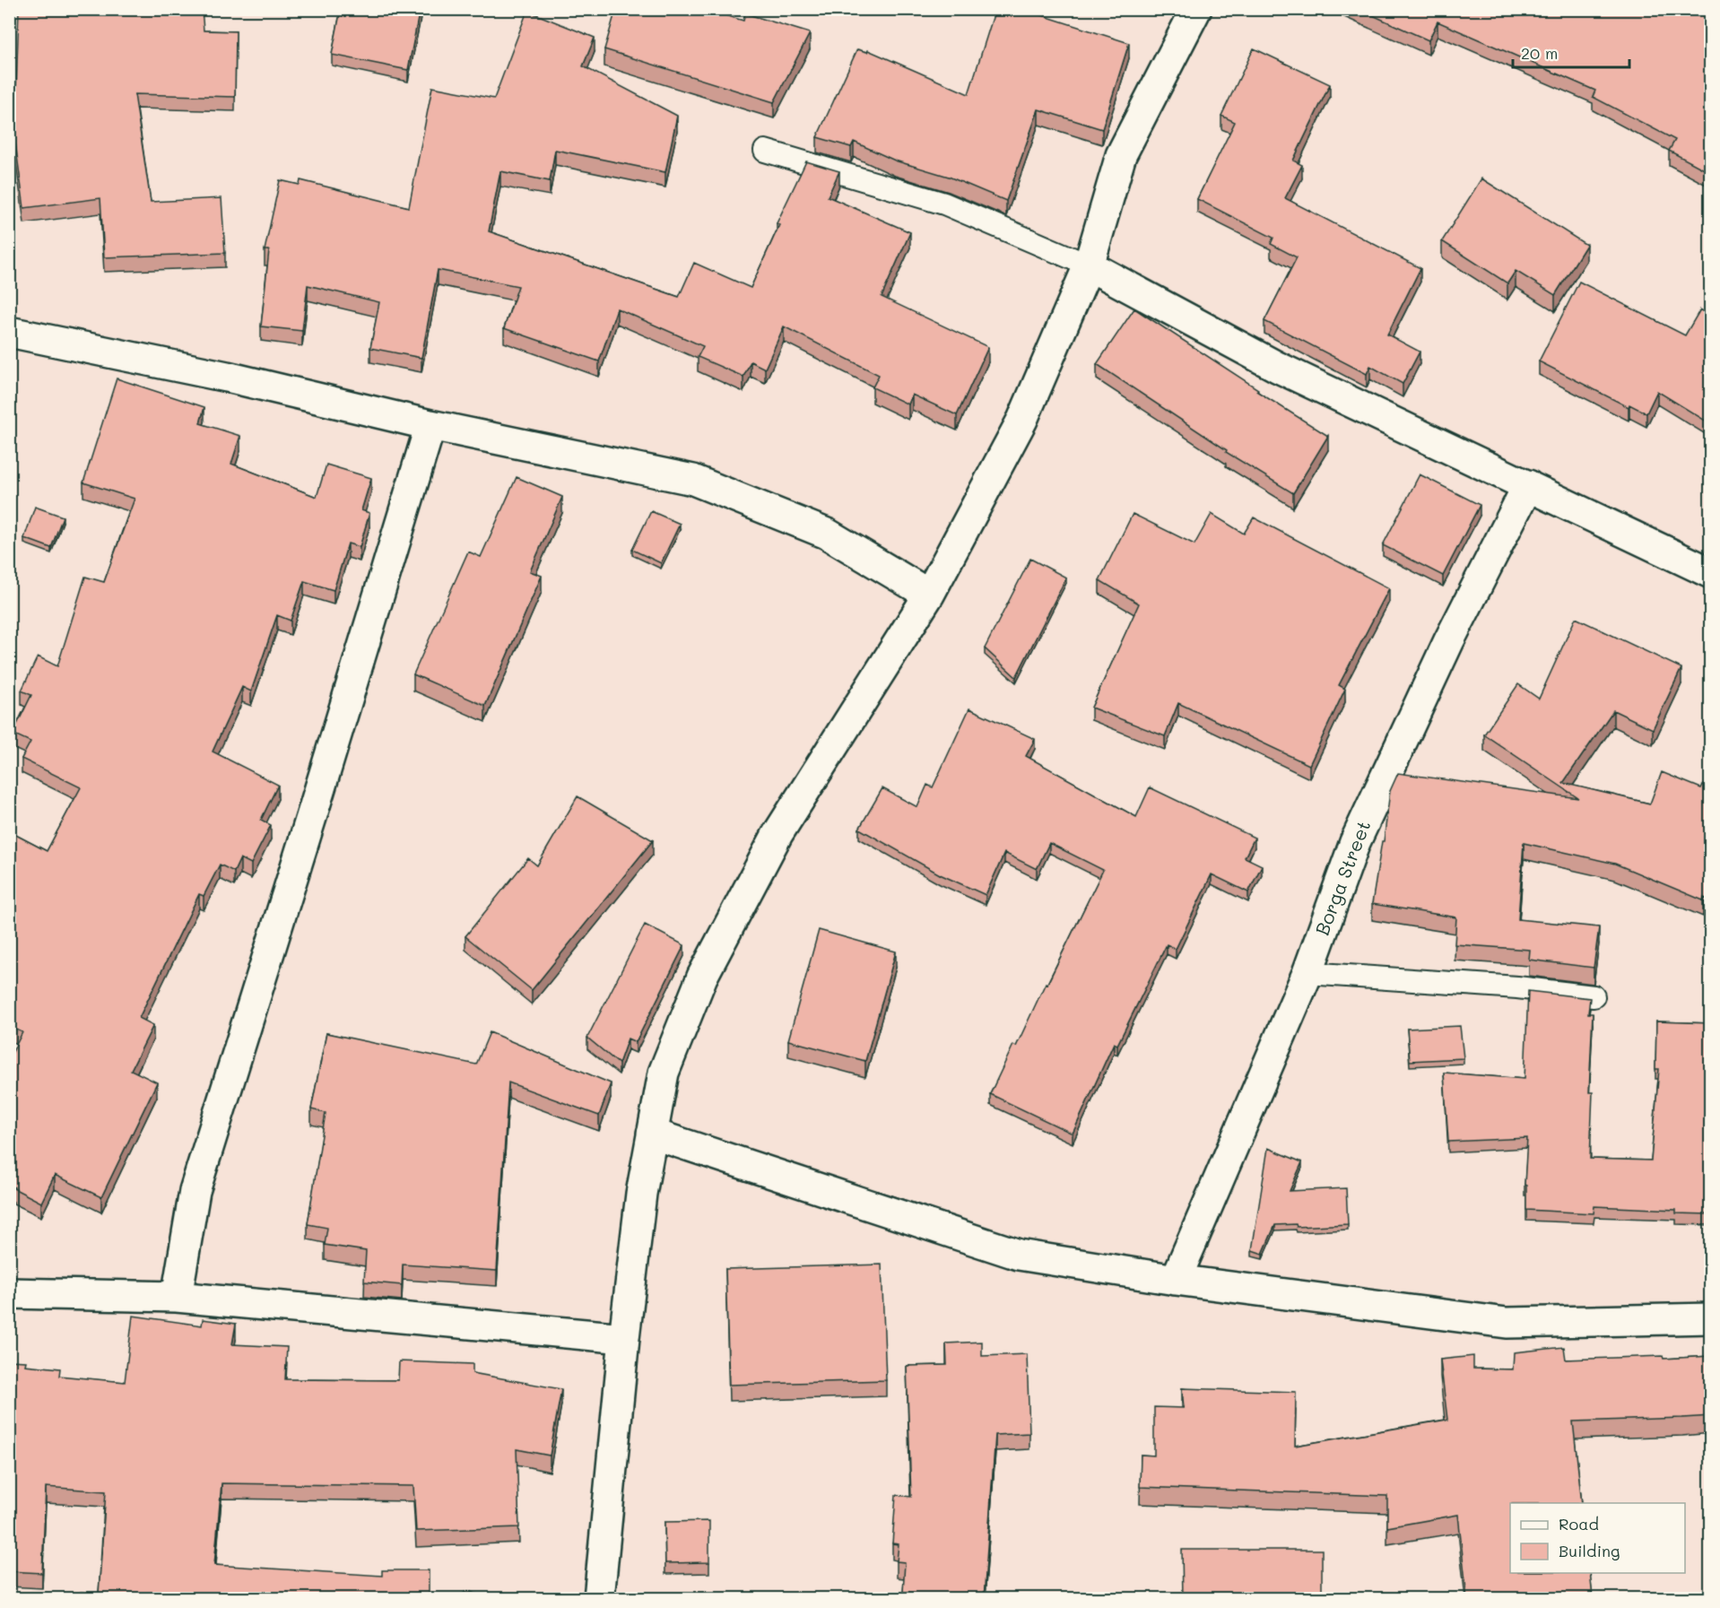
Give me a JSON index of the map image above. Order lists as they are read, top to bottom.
{
  "streets": {
    "street": ["Borga Street"]
  },
  "legend": ["Road", "Building"],
  "scale_bar": "20 m"
}
